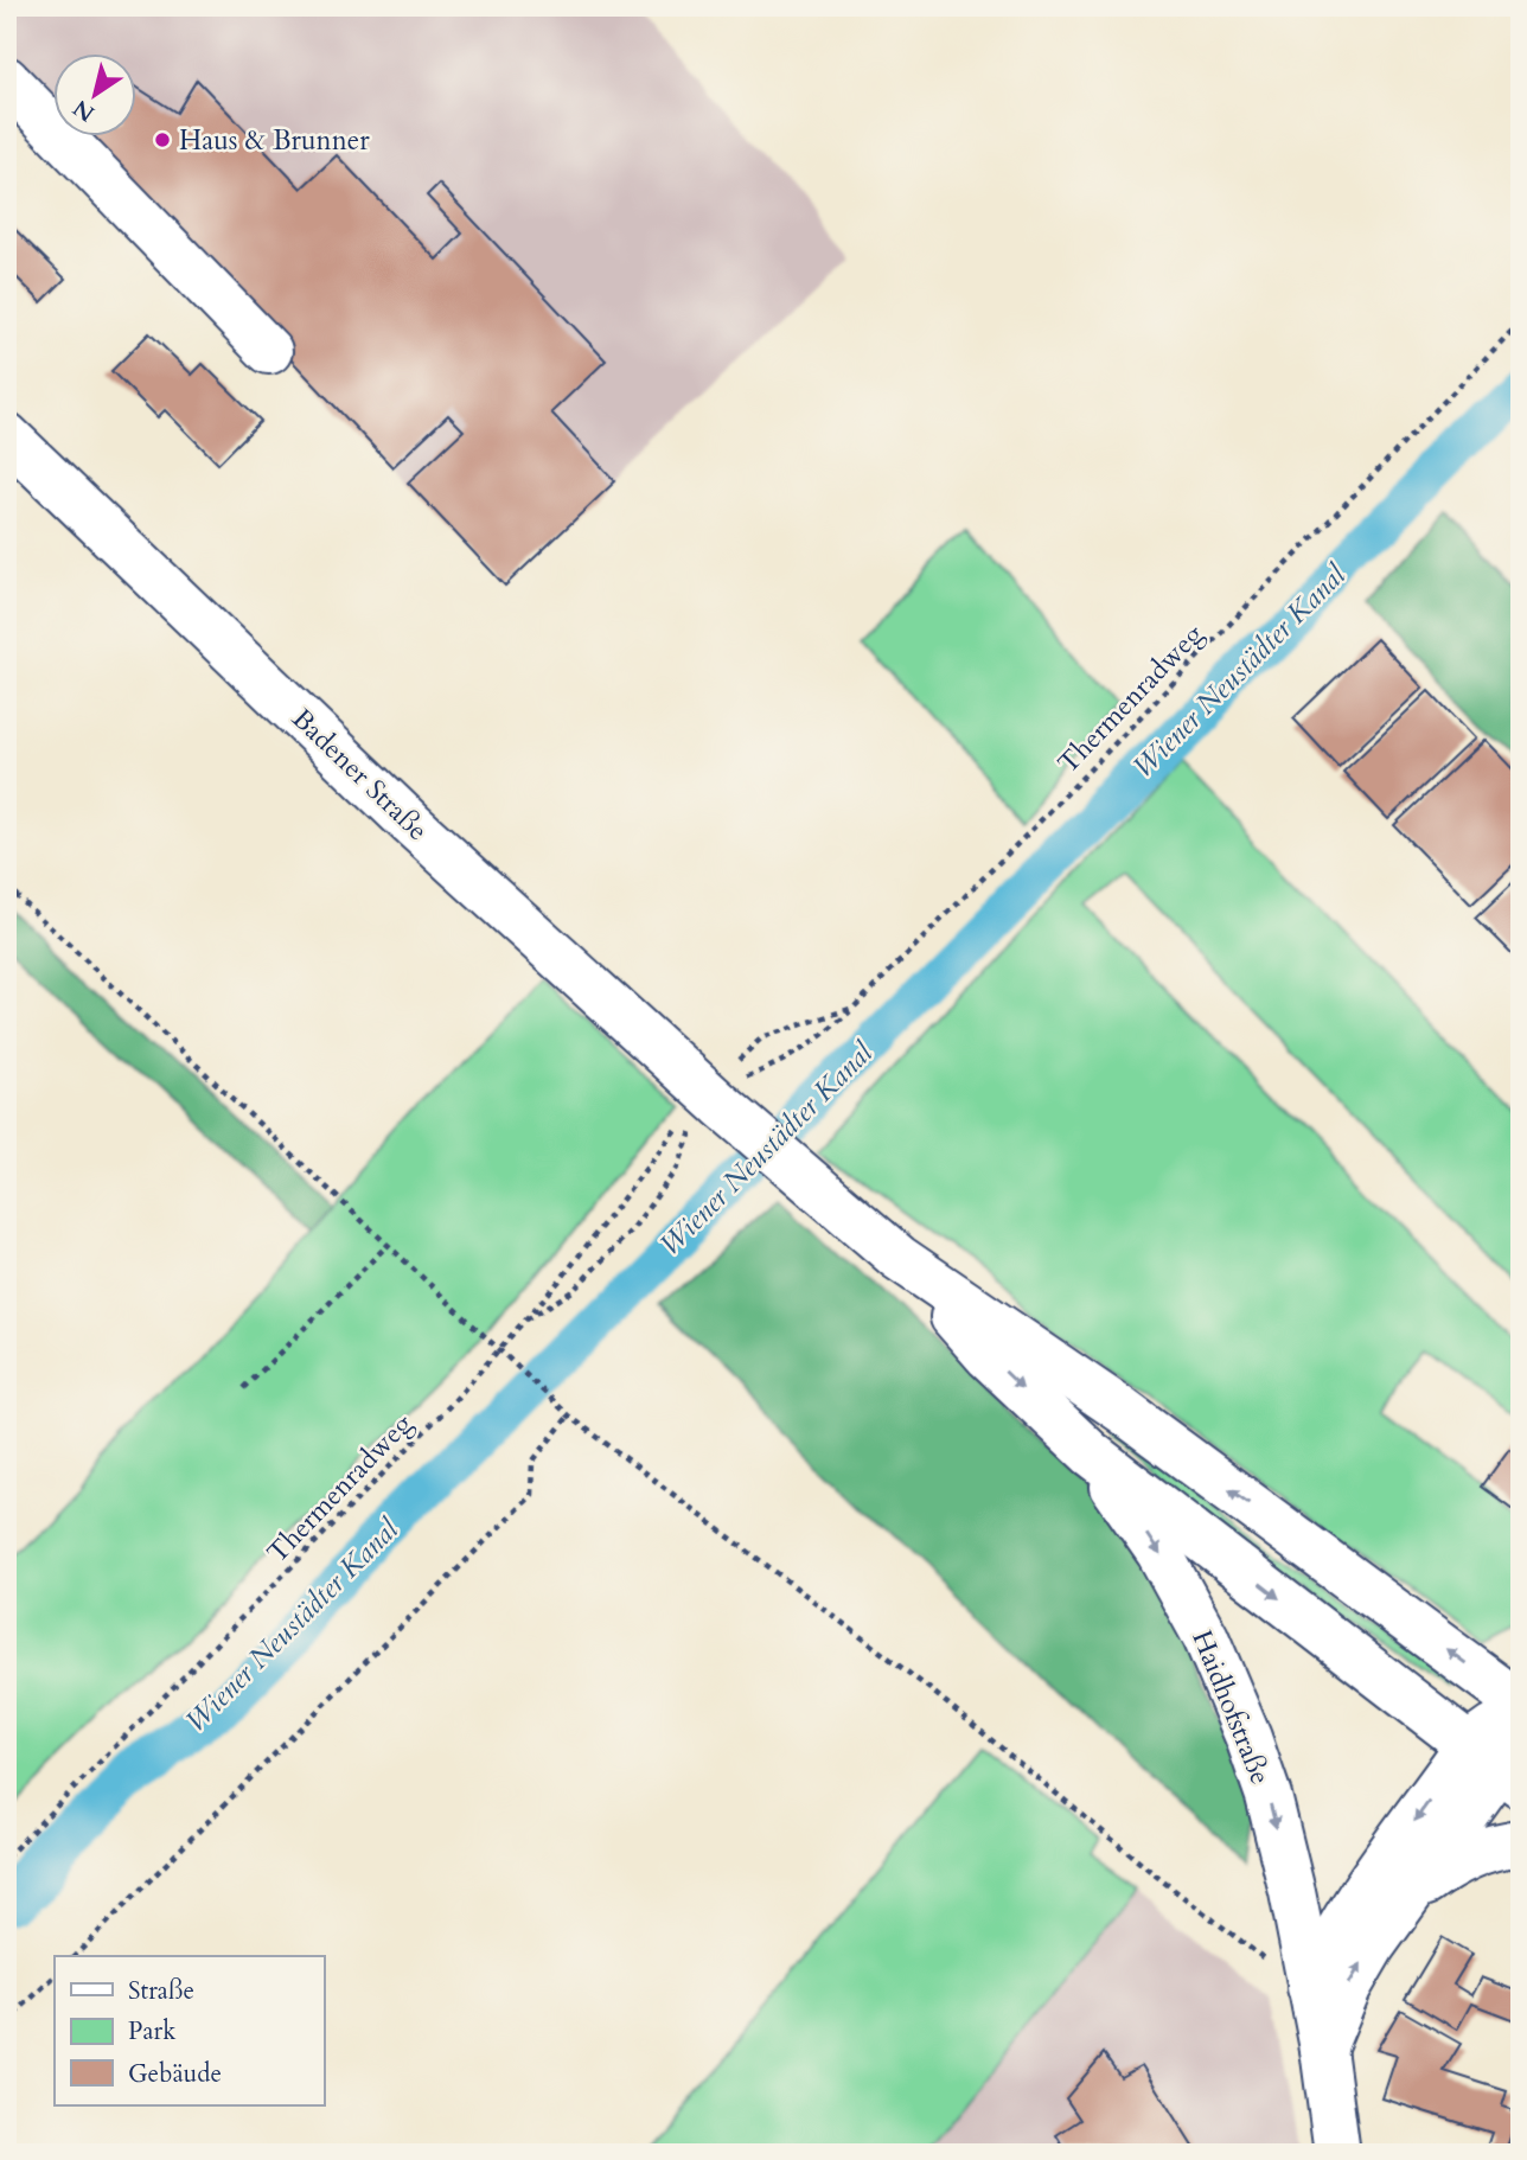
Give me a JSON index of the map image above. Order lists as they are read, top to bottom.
{
  "streets": {
    "main road": ["Badener Straße", "Haidhofstraße"],
    "path": ["Thermenradweg"]
  },
  "water": ["Wiener Neustädter Kanal"],
  "places": ["Haus & Brunner"],
  "legend": ["Straße", "Park", "Gebäude"],
  "north": "bottom left"
}
